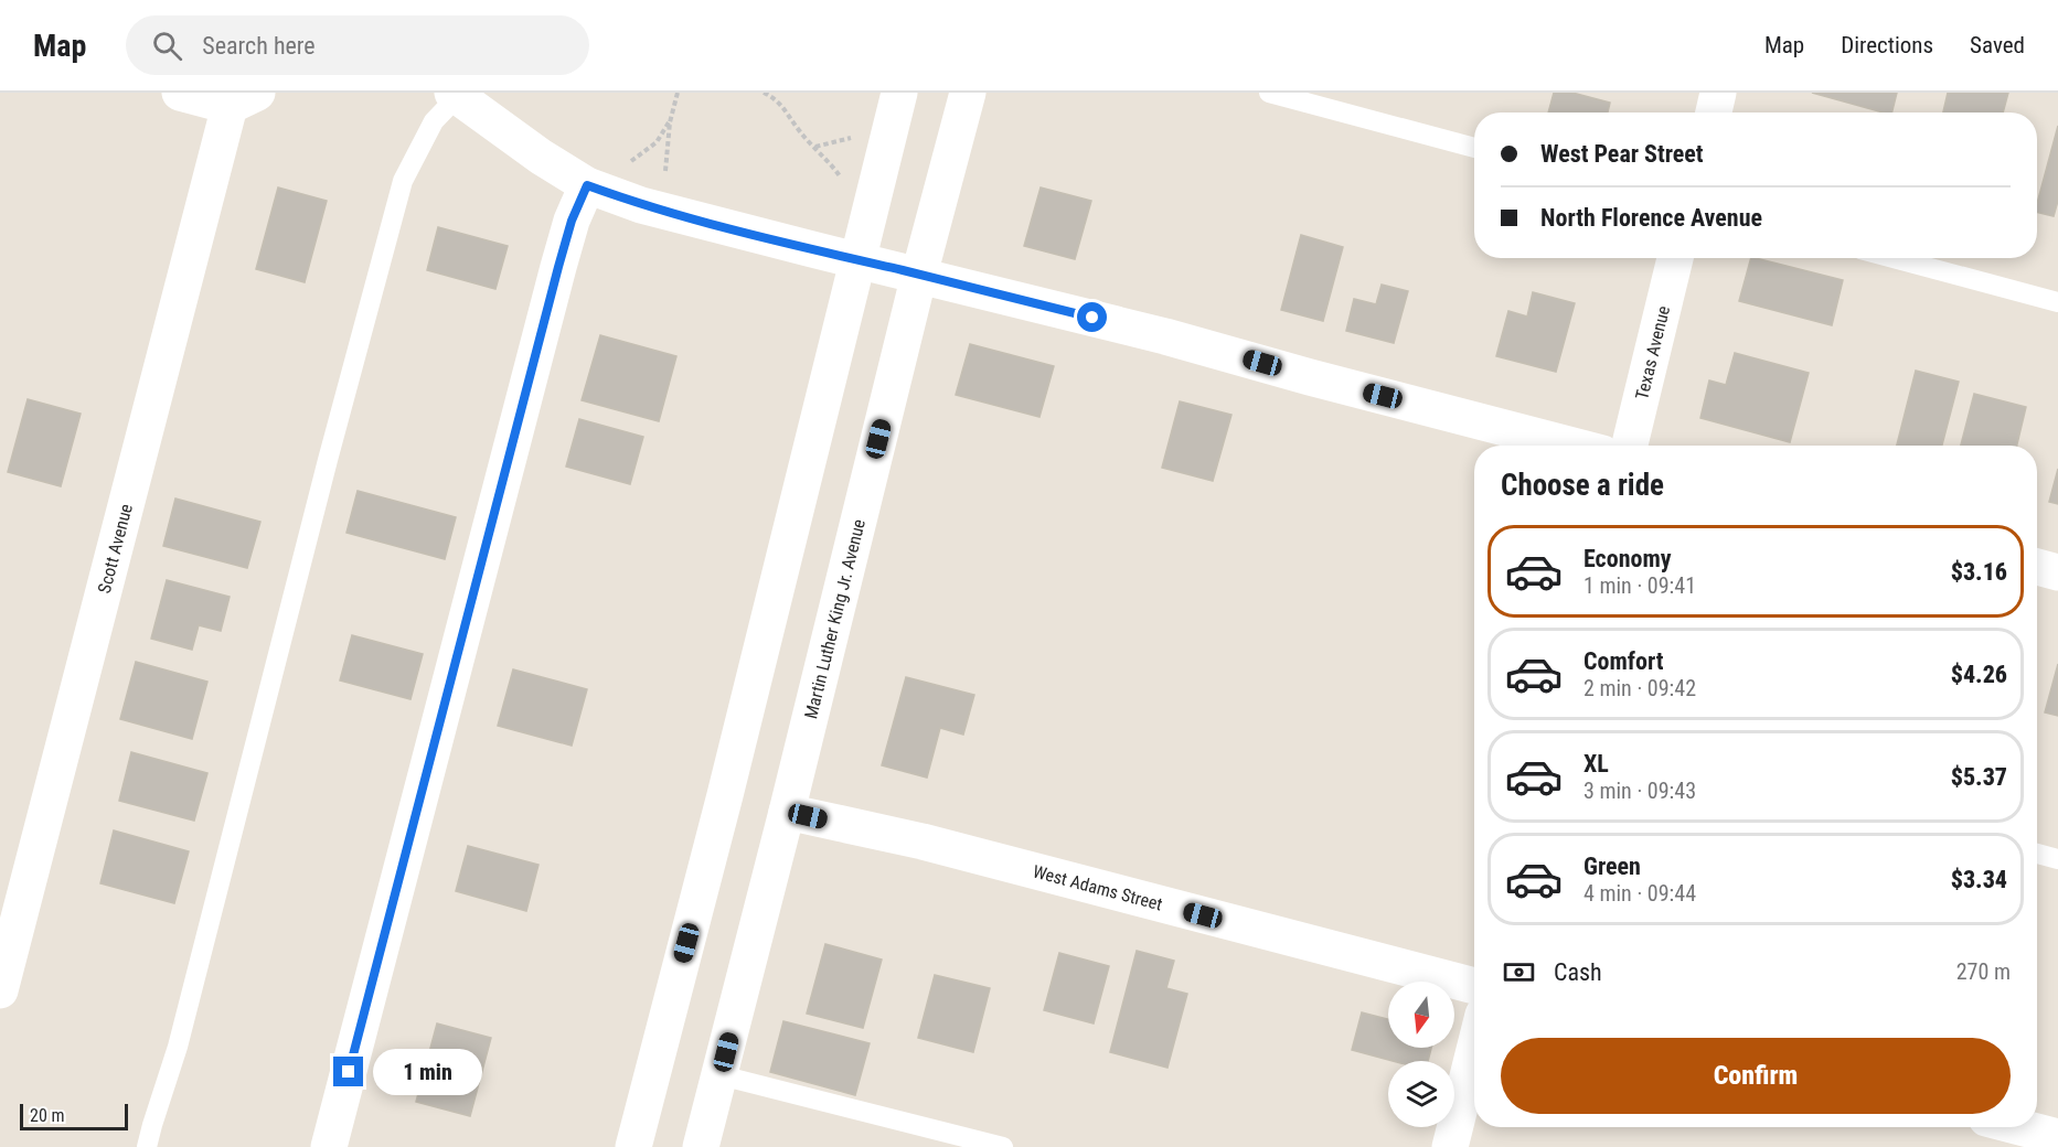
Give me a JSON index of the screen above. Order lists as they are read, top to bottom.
{
  "streets": {
    "street": [
      "Texas Avenue",
      "Scott Avenue",
      "Martin Luther King Jr. Avenue",
      "West Adams Street"
    ]
  },
  "crossings": [
    ["Martin Luther King Jr. Avenue", "West Adams Street"]
  ],
  "scale_bar": "20 m",
  "north": "bottom",
  "page": {
    "header": "Map",
    "search": "Search here",
    "nav": ["Map", "Directions", "Saved"],
    "banner": ["West Pear Street", "North Florence Avenue"],
    "heading": "Choose a ride",
    "list": [
      {
        "name": "Economy",
        "note": "1 min · 09:41",
        "value": "$3.16"
      },
      {
        "name": "Comfort",
        "note": "2 min · 09:42",
        "value": "$4.26"
      },
      {
        "name": "XL",
        "note": "3 min · 09:43",
        "value": "$5.37"
      },
      {
        "name": "Green",
        "note": "4 min · 09:44",
        "value": "$3.34"
      }
    ],
    "pay": ["Cash", "270 m"],
    "buttons": "Confirm",
    "bubble": "1 min",
    "scale": "20 m"
  }
}
